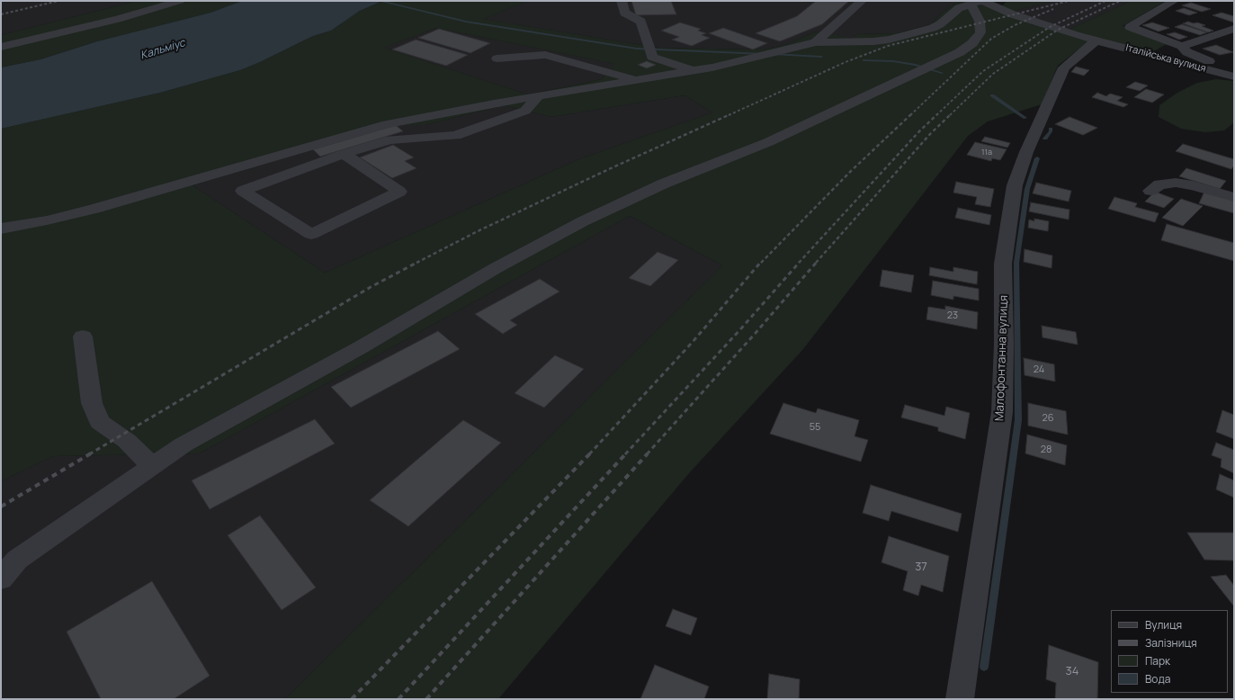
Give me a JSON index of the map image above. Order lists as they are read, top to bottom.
{
  "streets": {
    "street": ["Італійська вулиця", "Малофонтанна вулиця"]
  },
  "crossings": [
    ["Італійська вулиця", "Малофонтанна вулиця"]
  ],
  "water": ["Кальміус"],
  "house_numbers": [
    "11а",
    "23",
    "24",
    "26",
    "55",
    "28",
    "37",
    "34"
  ],
  "legend": [
    "Вулиця",
    "Залізниця",
    "Парк",
    "Вода"
  ]
}
